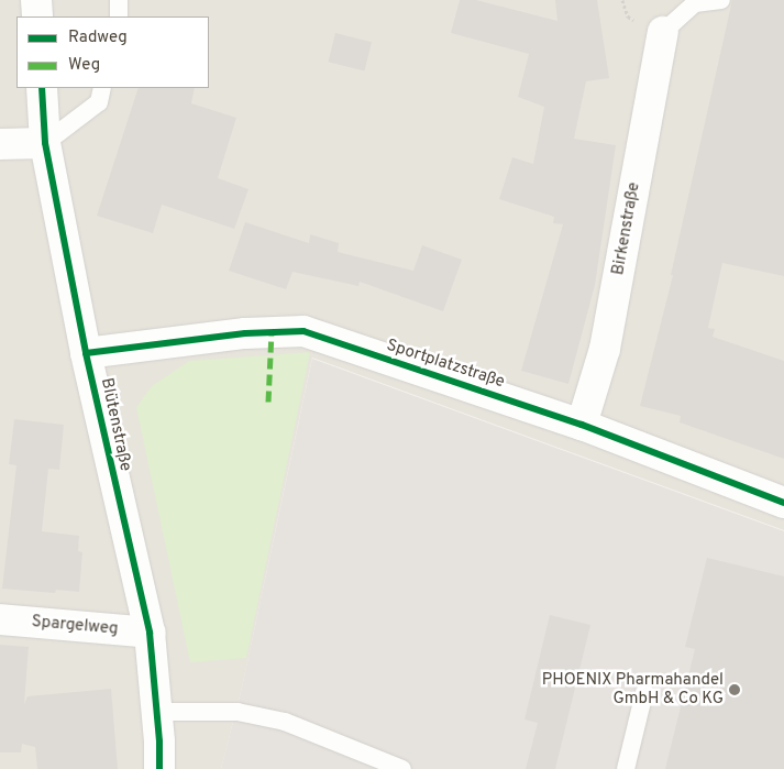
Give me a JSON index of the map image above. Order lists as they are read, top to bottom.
{
  "streets": {
    "street": [
      "Birkenstraße",
      "Sportplatzstraße",
      "Blütenstraße",
      "Spargelweg"
    ]
  },
  "crossings": [
    ["Birkenstraße", "Sportplatzstraße"],
    ["Sportplatzstraße", "Blütenstraße"],
    ["Blütenstraße", "Spargelweg"]
  ],
  "places": ["PHOENIX Pharmahandel GmbH & Co KG"],
  "legend": ["Radweg", "Weg"]
}
